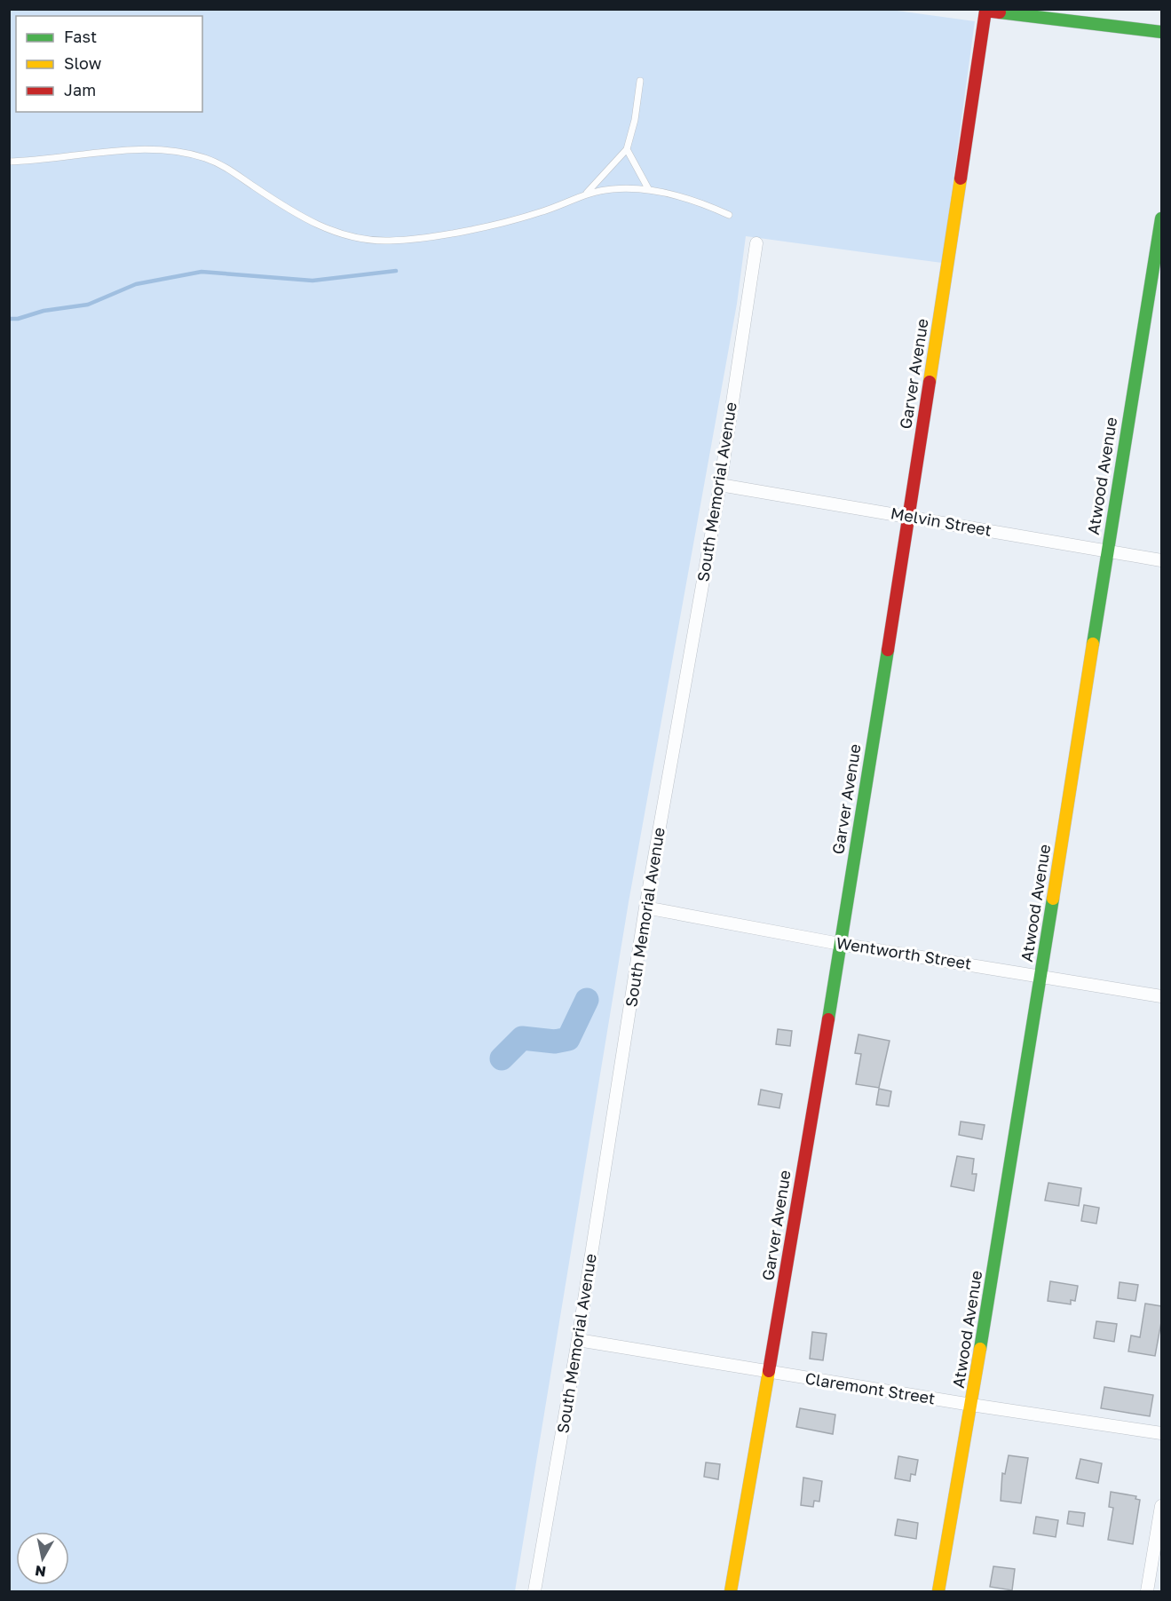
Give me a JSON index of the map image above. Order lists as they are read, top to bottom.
{
  "streets": {
    "street": [
      "Garver Avenue",
      "Atwood Avenue",
      "South Memorial Avenue",
      "Melvin Street",
      "Wentworth Street",
      "Claremont Street"
    ]
  },
  "crossings": [
    ["Garver Avenue", "Melvin Street"],
    ["Garver Avenue", "Wentworth Street"],
    ["Garver Avenue", "Claremont Street"],
    ["Atwood Avenue", "Melvin Street"],
    ["Atwood Avenue", "Wentworth Street"],
    ["Atwood Avenue", "Claremont Street"],
    ["South Memorial Avenue", "Melvin Street"],
    ["South Memorial Avenue", "Wentworth Street"],
    ["South Memorial Avenue", "Claremont Street"]
  ],
  "legend": ["Fast", "Slow", "Jam"],
  "north": "bottom"
}
